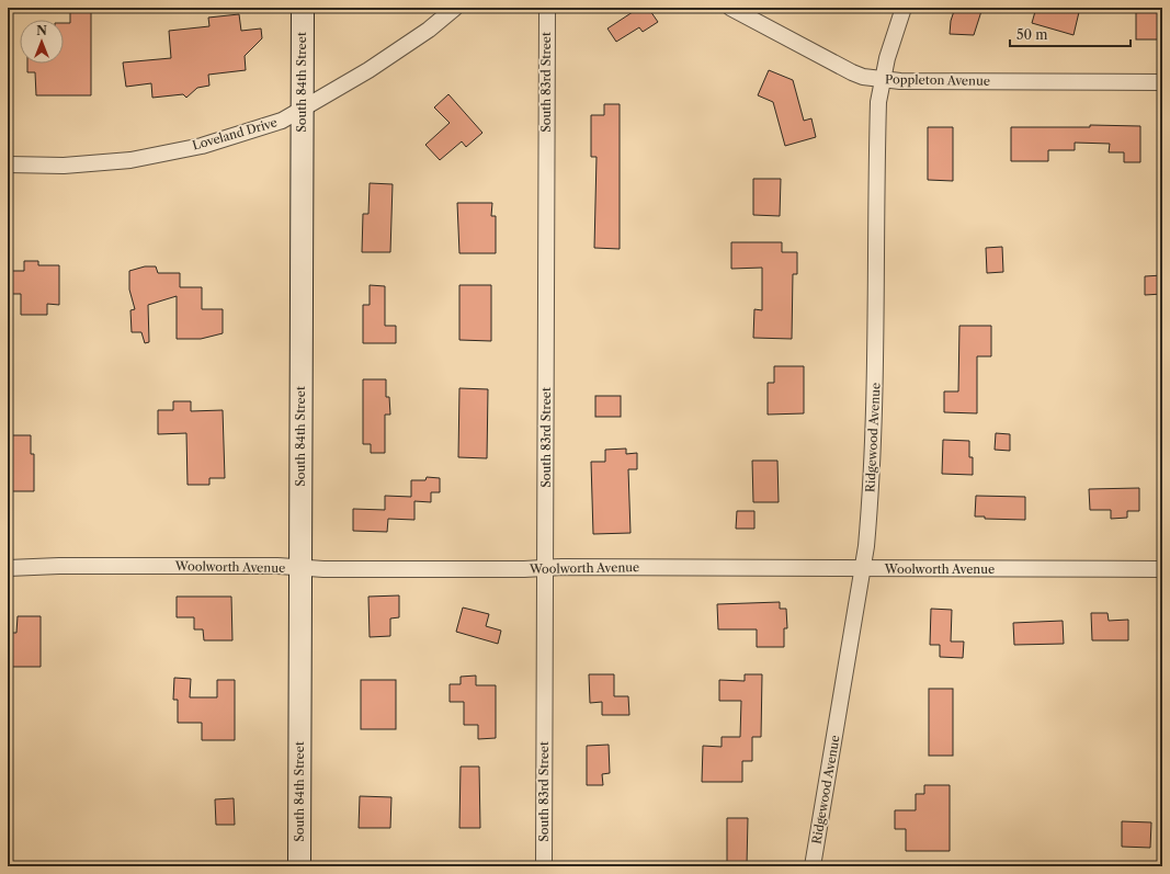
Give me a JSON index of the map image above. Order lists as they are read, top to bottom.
{
  "streets": {
    "main road": ["South 84th Street"],
    "street": [
      "Poppleton Avenue",
      "South 83rd Street",
      "Loveland Drive",
      "Ridgewood Avenue",
      "Woolworth Avenue"
    ]
  },
  "crossings": [
    ["Poppleton Avenue", "Ridgewood Avenue"],
    ["South 84th Street", "Loveland Drive"],
    ["South 84th Street", "Woolworth Avenue"],
    ["South 83rd Street", "Woolworth Avenue"],
    ["Ridgewood Avenue", "Woolworth Avenue"]
  ],
  "scale_bar": "50 m",
  "north": "top"
}
